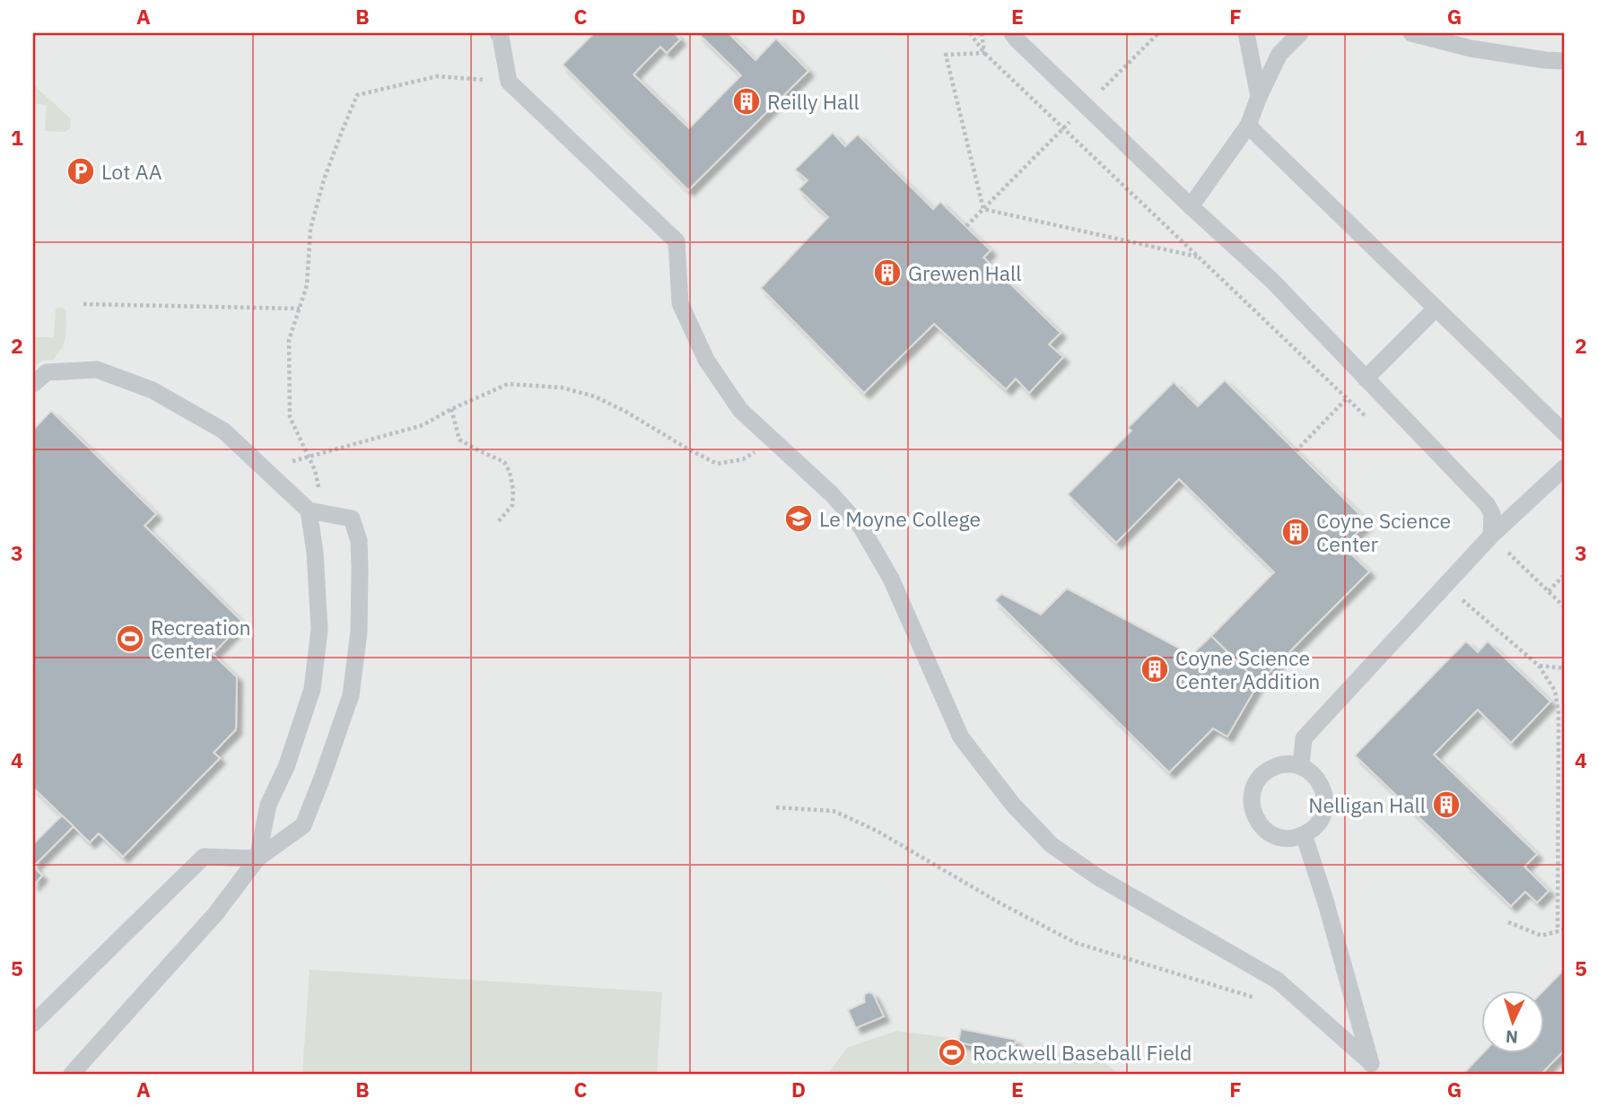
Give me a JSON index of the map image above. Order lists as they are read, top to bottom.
{
  "places": {
    "building": [
      "Reilly Hall",
      "Grewen Hall",
      "Coyne Science Center",
      "Coyne Science Center Addition",
      "Nelligan Hall"
    ],
    "parking": ["Lot AA"],
    "school or university": ["Le Moyne College"],
    "sports": ["Recreation Center", "Rockwell Baseball Field"]
  },
  "north": "bottom",
  "grid": {
    "columns": [
      "A",
      "B",
      "C",
      "D",
      "E",
      "F",
      "G"
    ],
    "rows": [
      "1",
      "2",
      "3",
      "4",
      "5"
    ]
  }
}
